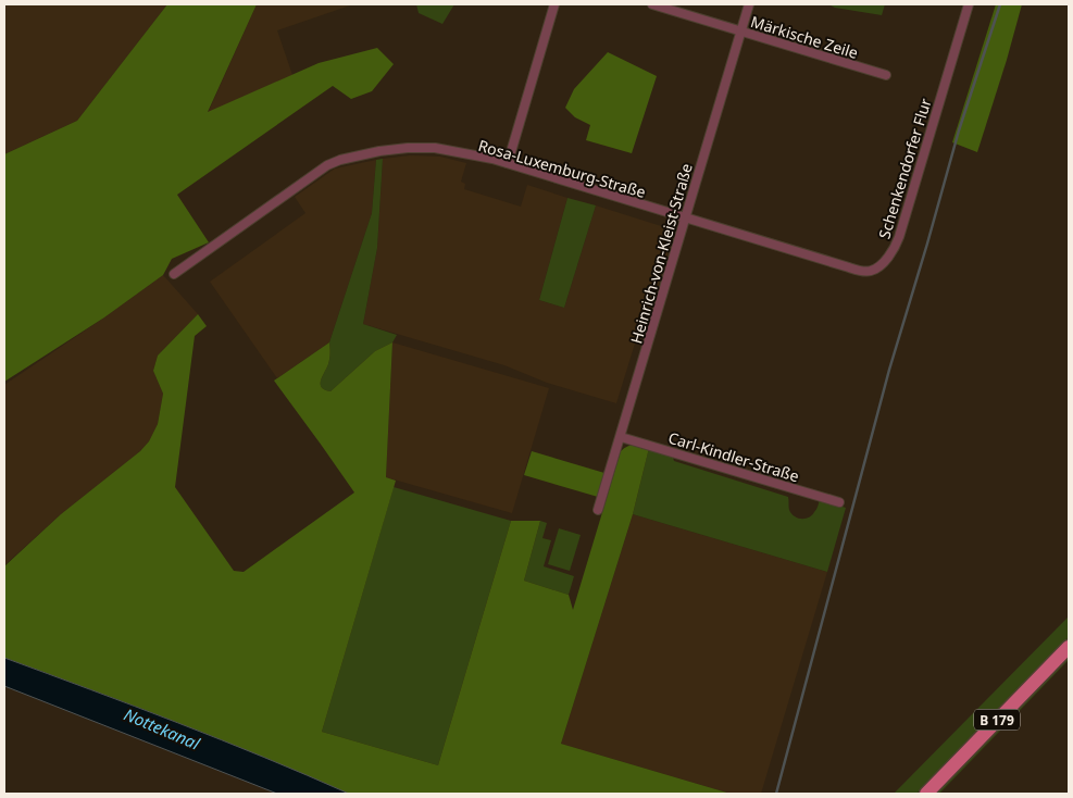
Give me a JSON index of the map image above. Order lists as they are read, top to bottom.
{
  "streets": {
    "main road": ["B 179"],
    "street": [
      "Märkische Zeile",
      "Rosa-Luxemburg-Straße",
      "Schenkendorfer Flur",
      "Heinrich-von-Kleist-Straße",
      "Carl-Kindler-Straße"
    ]
  },
  "crossings": [
    ["Märkische Zeile", "Heinrich-von-Kleist-Straße"],
    ["Rosa-Luxemburg-Straße", "Schenkendorfer Flur"],
    ["Rosa-Luxemburg-Straße", "Heinrich-von-Kleist-Straße"],
    ["Schenkendorfer Flur", "Heinrich-von-Kleist-Straße"],
    ["Heinrich-von-Kleist-Straße", "Carl-Kindler-Straße"]
  ],
  "water": ["Nottekanal"]
}
